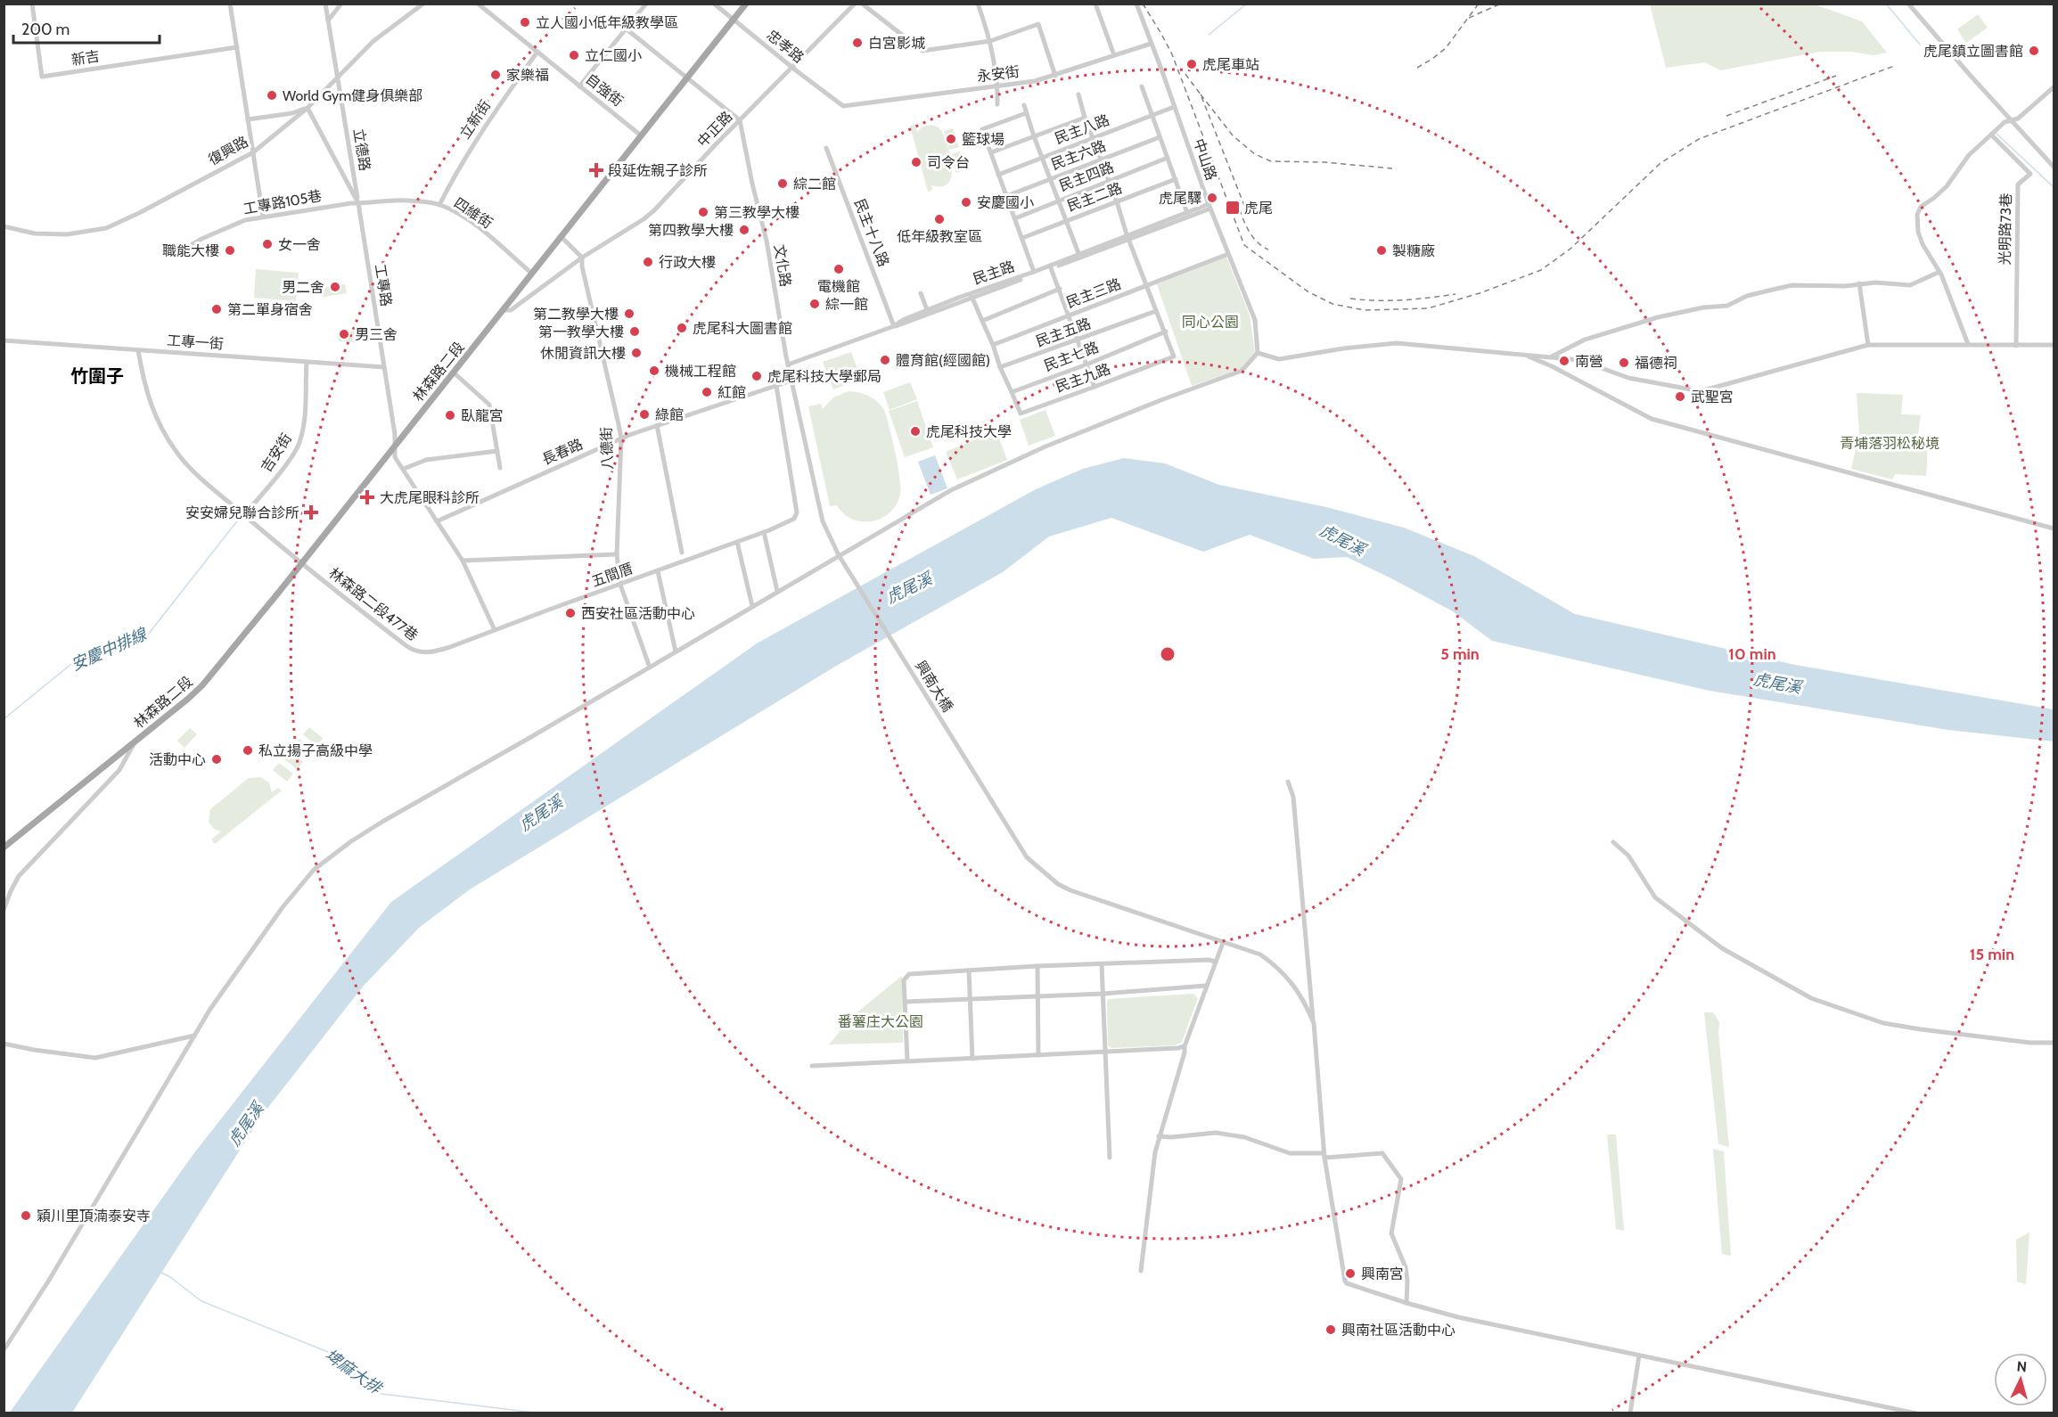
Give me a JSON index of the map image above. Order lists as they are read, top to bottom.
{
  "streets": {
    "main road": ["林森路二段"],
    "street": [
      "忠孝路",
      "新吉",
      "永安街",
      "自強街",
      "立新街",
      "中正路",
      "民主八路",
      "立德路",
      "復興路",
      "民主六路",
      "中山路",
      "民主四路",
      "民主二路",
      "工專路105巷",
      "四維街",
      "光明路73巷",
      "民主十八路",
      "文化路",
      "民主路",
      "工專路",
      "民主三路",
      "民主五路",
      "工專一街",
      "民主七路",
      "民主九路",
      "八德街",
      "長春路",
      "吉安街",
      "五間厝",
      "林森路二段477巷",
      "興南大橋"
    ]
  },
  "crossings": [
    ["忠孝路", "永安街"],
    ["忠孝路", "中正路"],
    ["忠孝路", "林森路二段"],
    ["永安街", "中山路"],
    ["自強街", "立新街"],
    ["自強街", "林森路二段"],
    ["立新街", "四維街"],
    ["中正路", "文化路"],
    ["中正路", "林森路二段"],
    ["中正路", "八德街"],
    ["民主八路", "中山路"],
    ["立德路", "復興路"],
    ["立德路", "工專路105巷"],
    ["立德路", "四維街"],
    ["立德路", "工專路"],
    ["復興路", "工專路"],
    ["中山路", "民主路"],
    ["中山路", "民主三路"],
    ["工專路105巷", "四維街"],
    ["工專路105巷", "工專路"],
    ["四維街", "工專路"],
    ["四維街", "林森路二段"],
    ["民主十八路", "民主路"],
    ["文化路", "民主路"],
    ["文化路", "長春路"],
    ["文化路", "興南大橋"],
    ["工專路", "工專一街"],
    ["工專路", "林森路二段"],
    ["工專路", "長春路"],
    ["工專路", "五間厝"],
    ["工專路", "林森路二段477巷"],
    ["工專一街", "吉安街"],
    ["民主七路", "民主九路"],
    ["林森路二段", "林森路二段477巷"],
    ["八德街", "長春路"],
    ["八德街", "五間厝"],
    ["五間厝", "林森路二段477巷"]
  ],
  "districts": ["竹圍子"],
  "water": ["虎尾溪", "安慶中排線", "埤麻大排"],
  "parks": ["同心公園", "青埔落羽松秘境", "番薯庄大公園"],
  "places": {
    "other": [
      "立人國小低年級教學區",
      "白宮影城",
      "虎尾鎮立圖書館",
      "立仁國小",
      "虎尾車站",
      "家樂福",
      "World Gym健身俱樂部",
      "籃球場",
      "司令台",
      "綜二館",
      "虎尾驛",
      "安慶國小",
      "第三教學大樓",
      "低年級教室區",
      "第四教學大樓",
      "女一舍",
      "職能大樓",
      "製糖廠",
      "行政大樓",
      "電機館",
      "男二舍",
      "綜一館",
      "第二單身宿舍",
      "第二教學大樓",
      "虎尾科大圖書館",
      "第一教學大樓",
      "男三舍",
      "休閒資訊大樓",
      "體育館(經國館)",
      "南營",
      "福德祠",
      "機械工程館",
      "虎尾科技大學郵局",
      "紅館",
      "武聖宮",
      "綠館",
      "臥龍宮",
      "虎尾科技大學",
      "西安社區活動中心",
      "私立揚子高級中學",
      "活動中心",
      "穎川里頂湳泰安寺",
      "興南宮",
      "興南社區活動中心"
    ],
    "health": ["段延佐親子診所", "大虎尾眼科診所", "安安婦兒聯合診所"],
    "transit": ["虎尾"]
  },
  "scale_bar": "200 m",
  "north": "top",
  "rings": ["5 min", "10 min", "15 min"]
}
